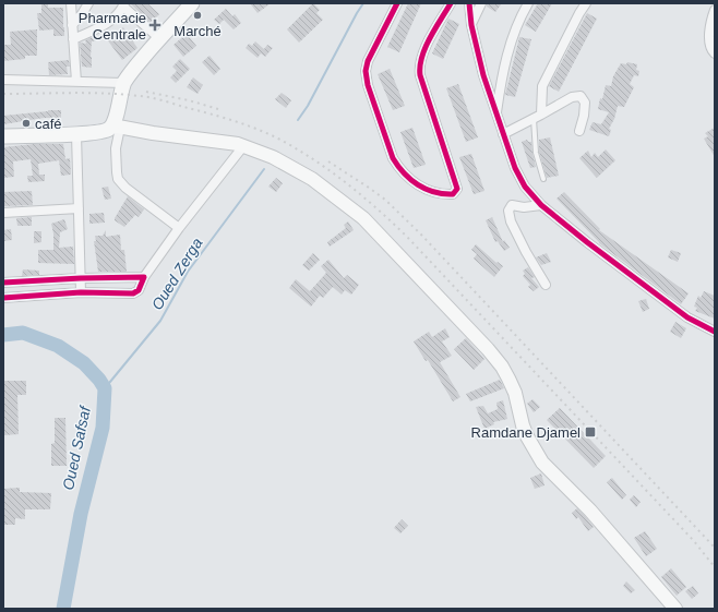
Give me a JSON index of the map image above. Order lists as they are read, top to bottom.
{
  "water": ["Oued Zerga", "Oued Safsaf"],
  "places": {
    "other": ["Marché", "café"],
    "health": ["Pharmacie Centrale"],
    "transit": ["Ramdane Djamel"]
  }
}
